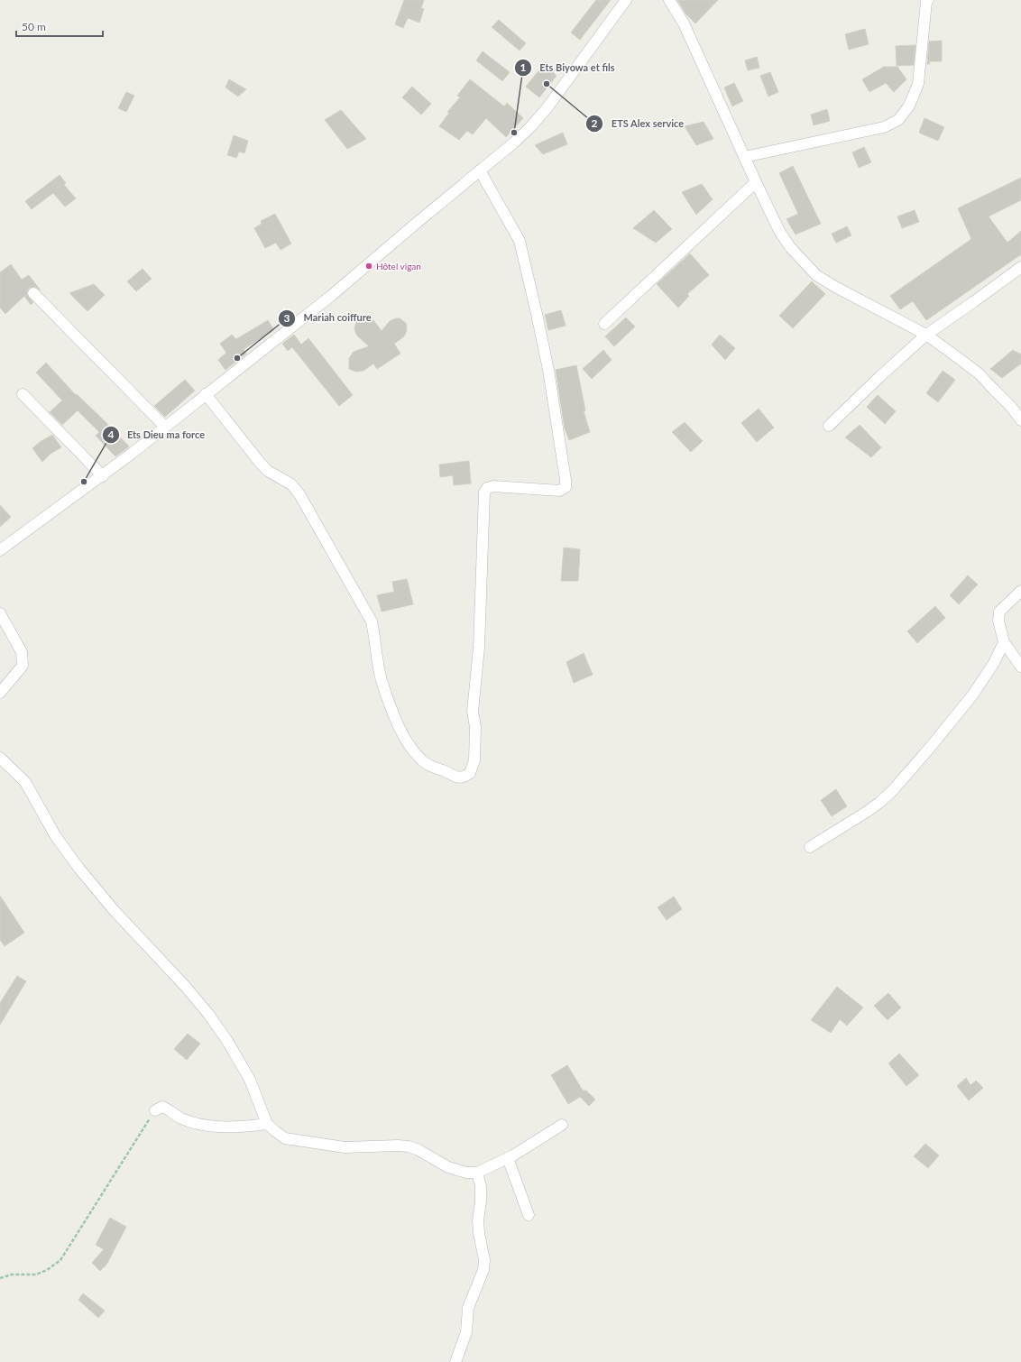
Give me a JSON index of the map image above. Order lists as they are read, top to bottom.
{
  "places": [
    "ETS Alex service",
    "Ets Biyowa et fils",
    "Hôtel vigan",
    "Mariah coiffure",
    "Ets Dieu ma force"
  ],
  "scale_bar": "50 m"
}
